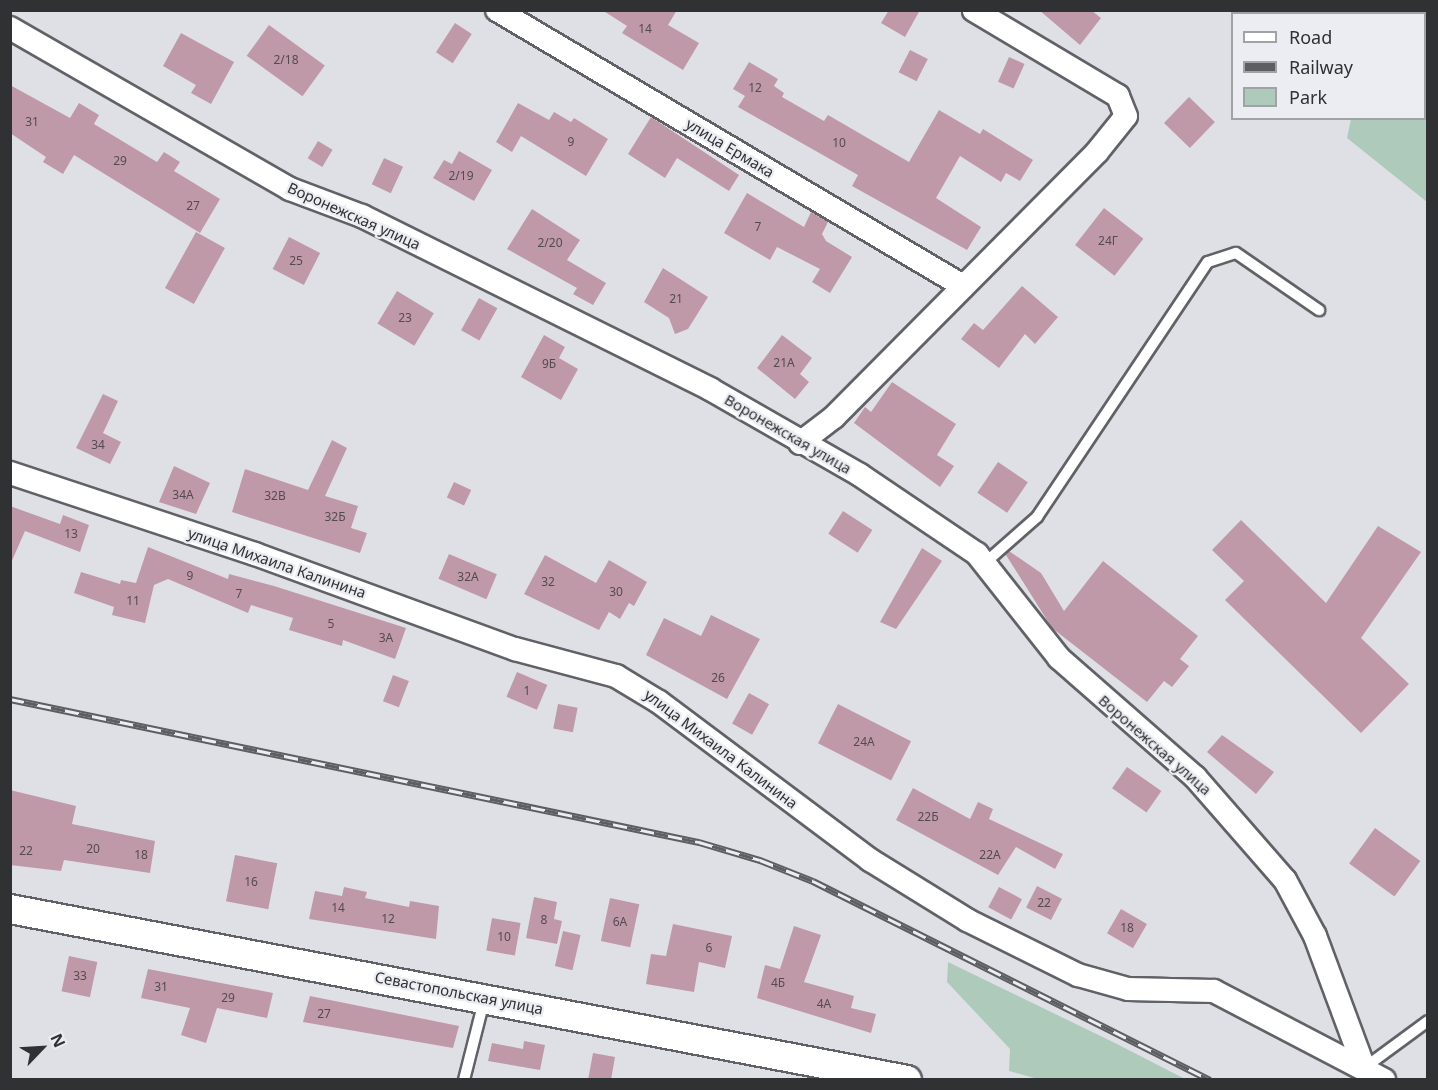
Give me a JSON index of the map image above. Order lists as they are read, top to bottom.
{
  "streets": {
    "street": [
      "улица Ермака",
      "Воронежская улица",
      "улица Михаила Калинина",
      "Севастопольская улица"
    ]
  },
  "crossings": [
    ["Воронежская улица", "улица Михаила Калинина"]
  ],
  "house_numbers": [
    "14",
    "2/18",
    "12",
    "31",
    "9",
    "10",
    "29",
    "2/19",
    "27",
    "7",
    "24Г",
    "2/20",
    "25",
    "21",
    "23",
    "21А",
    "9Б",
    "34",
    "34А",
    "32В",
    "32Б",
    "13",
    "9",
    "32А",
    "32",
    "30",
    "7",
    "11",
    "5",
    "3А",
    "26",
    "1",
    "24А",
    "22Б",
    "20",
    "22",
    "18",
    "22А",
    "16",
    "22",
    "14",
    "12",
    "8",
    "6А",
    "18",
    "10",
    "6",
    "33",
    "4Б",
    "31",
    "29",
    "4А",
    "27"
  ],
  "legend": ["Road", "Railway", "Park"],
  "north": "top right"
}
